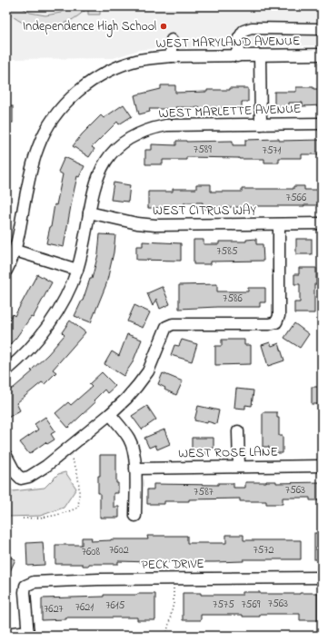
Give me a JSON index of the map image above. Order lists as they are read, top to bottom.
{
  "streets": {
    "street": [
      "WEST MARYLAND AVENUE",
      "WEST MARLETTE AVENUE",
      "WEST CITRUS WAY",
      "WEST ROSE LANE",
      "PECK DRIVE"
    ]
  },
  "crossings": [
    ["WEST MARLETTE AVENUE", "WEST CITRUS WAY"]
  ],
  "places": ["Independence High School"],
  "house_numbers": [
    "7589",
    "7571",
    "7566",
    "7585",
    "7586",
    "7563",
    "7587",
    "7602",
    "7572",
    "7608",
    "7563",
    "7575",
    "7569",
    "7615",
    "7621",
    "7627"
  ]
}
